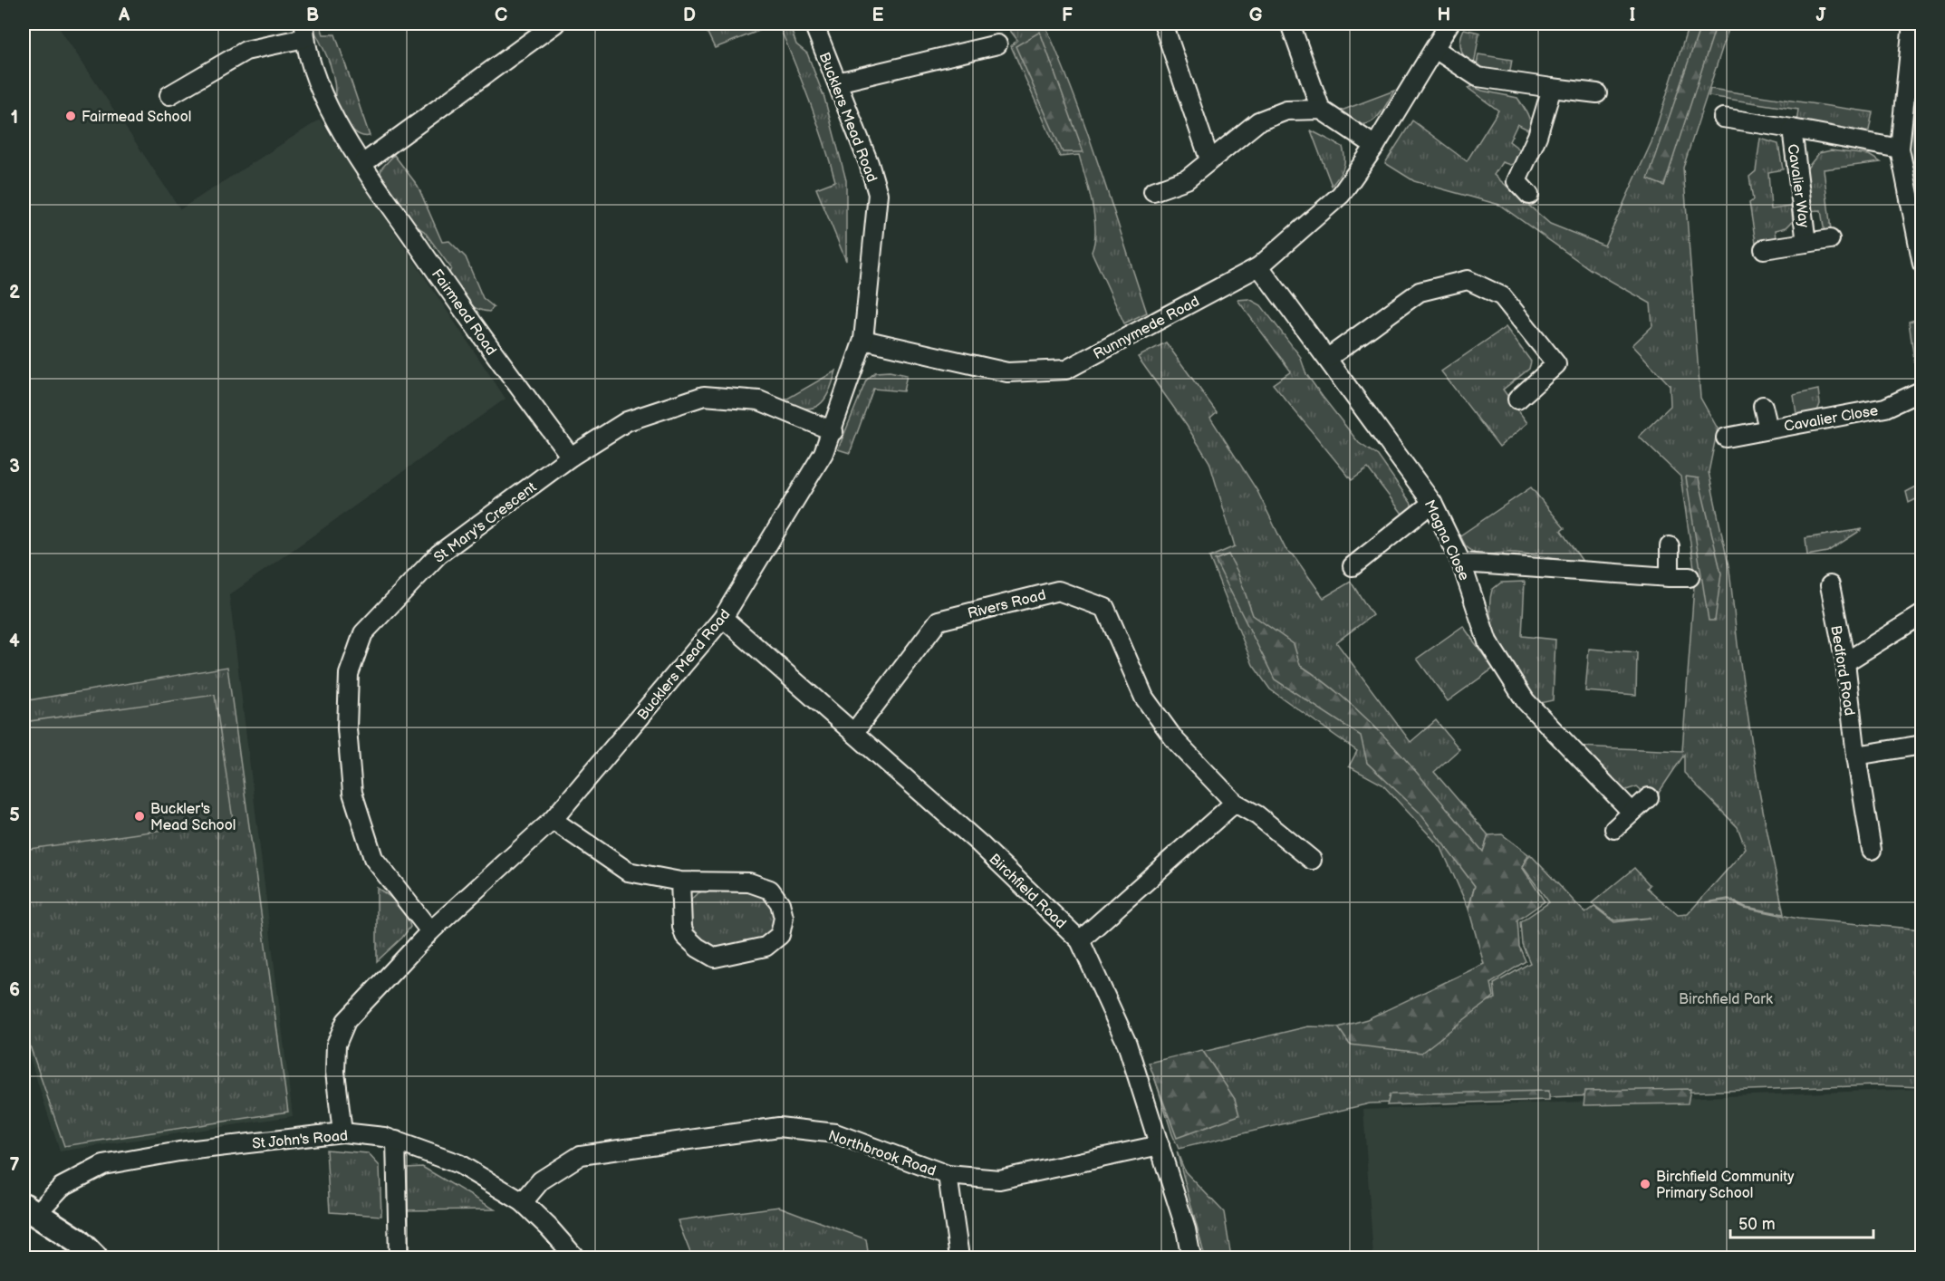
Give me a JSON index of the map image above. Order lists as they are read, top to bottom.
{
  "streets": {
    "street": [
      "Bucklers Mead Road",
      "Cavalier Way",
      "Fairmead Road",
      "Runnymede Road",
      "Cavalier Close",
      "St Mary's Crescent",
      "Magna Close",
      "Rivers Road",
      "Bedford Road",
      "Birchfield Road",
      "St John's Road",
      "Northbrook Road"
    ]
  },
  "crossings": [
    ["Bucklers Mead Road", "Runnymede Road"],
    ["Bucklers Mead Road", "St Mary's Crescent"],
    ["Bucklers Mead Road", "Birchfield Road"],
    ["Bucklers Mead Road", "St John's Road"],
    ["Fairmead Road", "St Mary's Crescent"],
    ["Runnymede Road", "Magna Close"],
    ["Rivers Road", "Birchfield Road"],
    ["Birchfield Road", "Northbrook Road"],
    ["St John's Road", "Northbrook Road"]
  ],
  "parks": ["Birchfield Park"],
  "places": ["Fairmead School", "Buckler's Mead School", "Birchfield Community Primary School"],
  "scale_bar": "50 m",
  "grid": {
    "columns": [
      "A",
      "B",
      "C",
      "D",
      "E",
      "F",
      "G",
      "H",
      "I",
      "J"
    ],
    "rows": [
      "1",
      "2",
      "3",
      "4",
      "5",
      "6",
      "7"
    ]
  }
}
